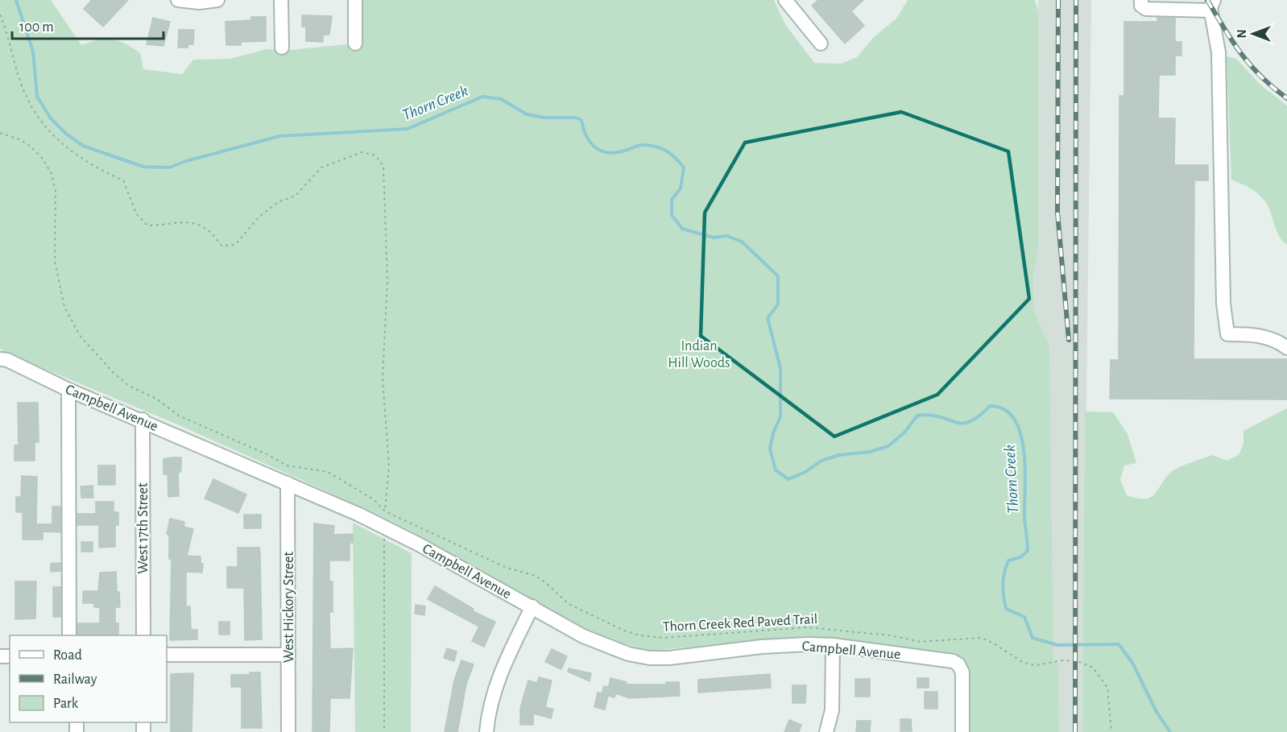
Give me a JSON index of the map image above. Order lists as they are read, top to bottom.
{
  "streets": {
    "street": ["Campbell Avenue", "West 17th Street", "West Hickory Street"],
    "path": ["Thorn Creek Red Paved Trail"]
  },
  "crossings": [
    ["Campbell Avenue", "West 17th Street"],
    ["Campbell Avenue", "West Hickory Street"]
  ],
  "water": ["Thorn Creek"],
  "parks": ["Indian Hill Woods"],
  "legend": ["Road", "Railway", "Park"],
  "scale_bar": "100 m",
  "north": "left"
}
